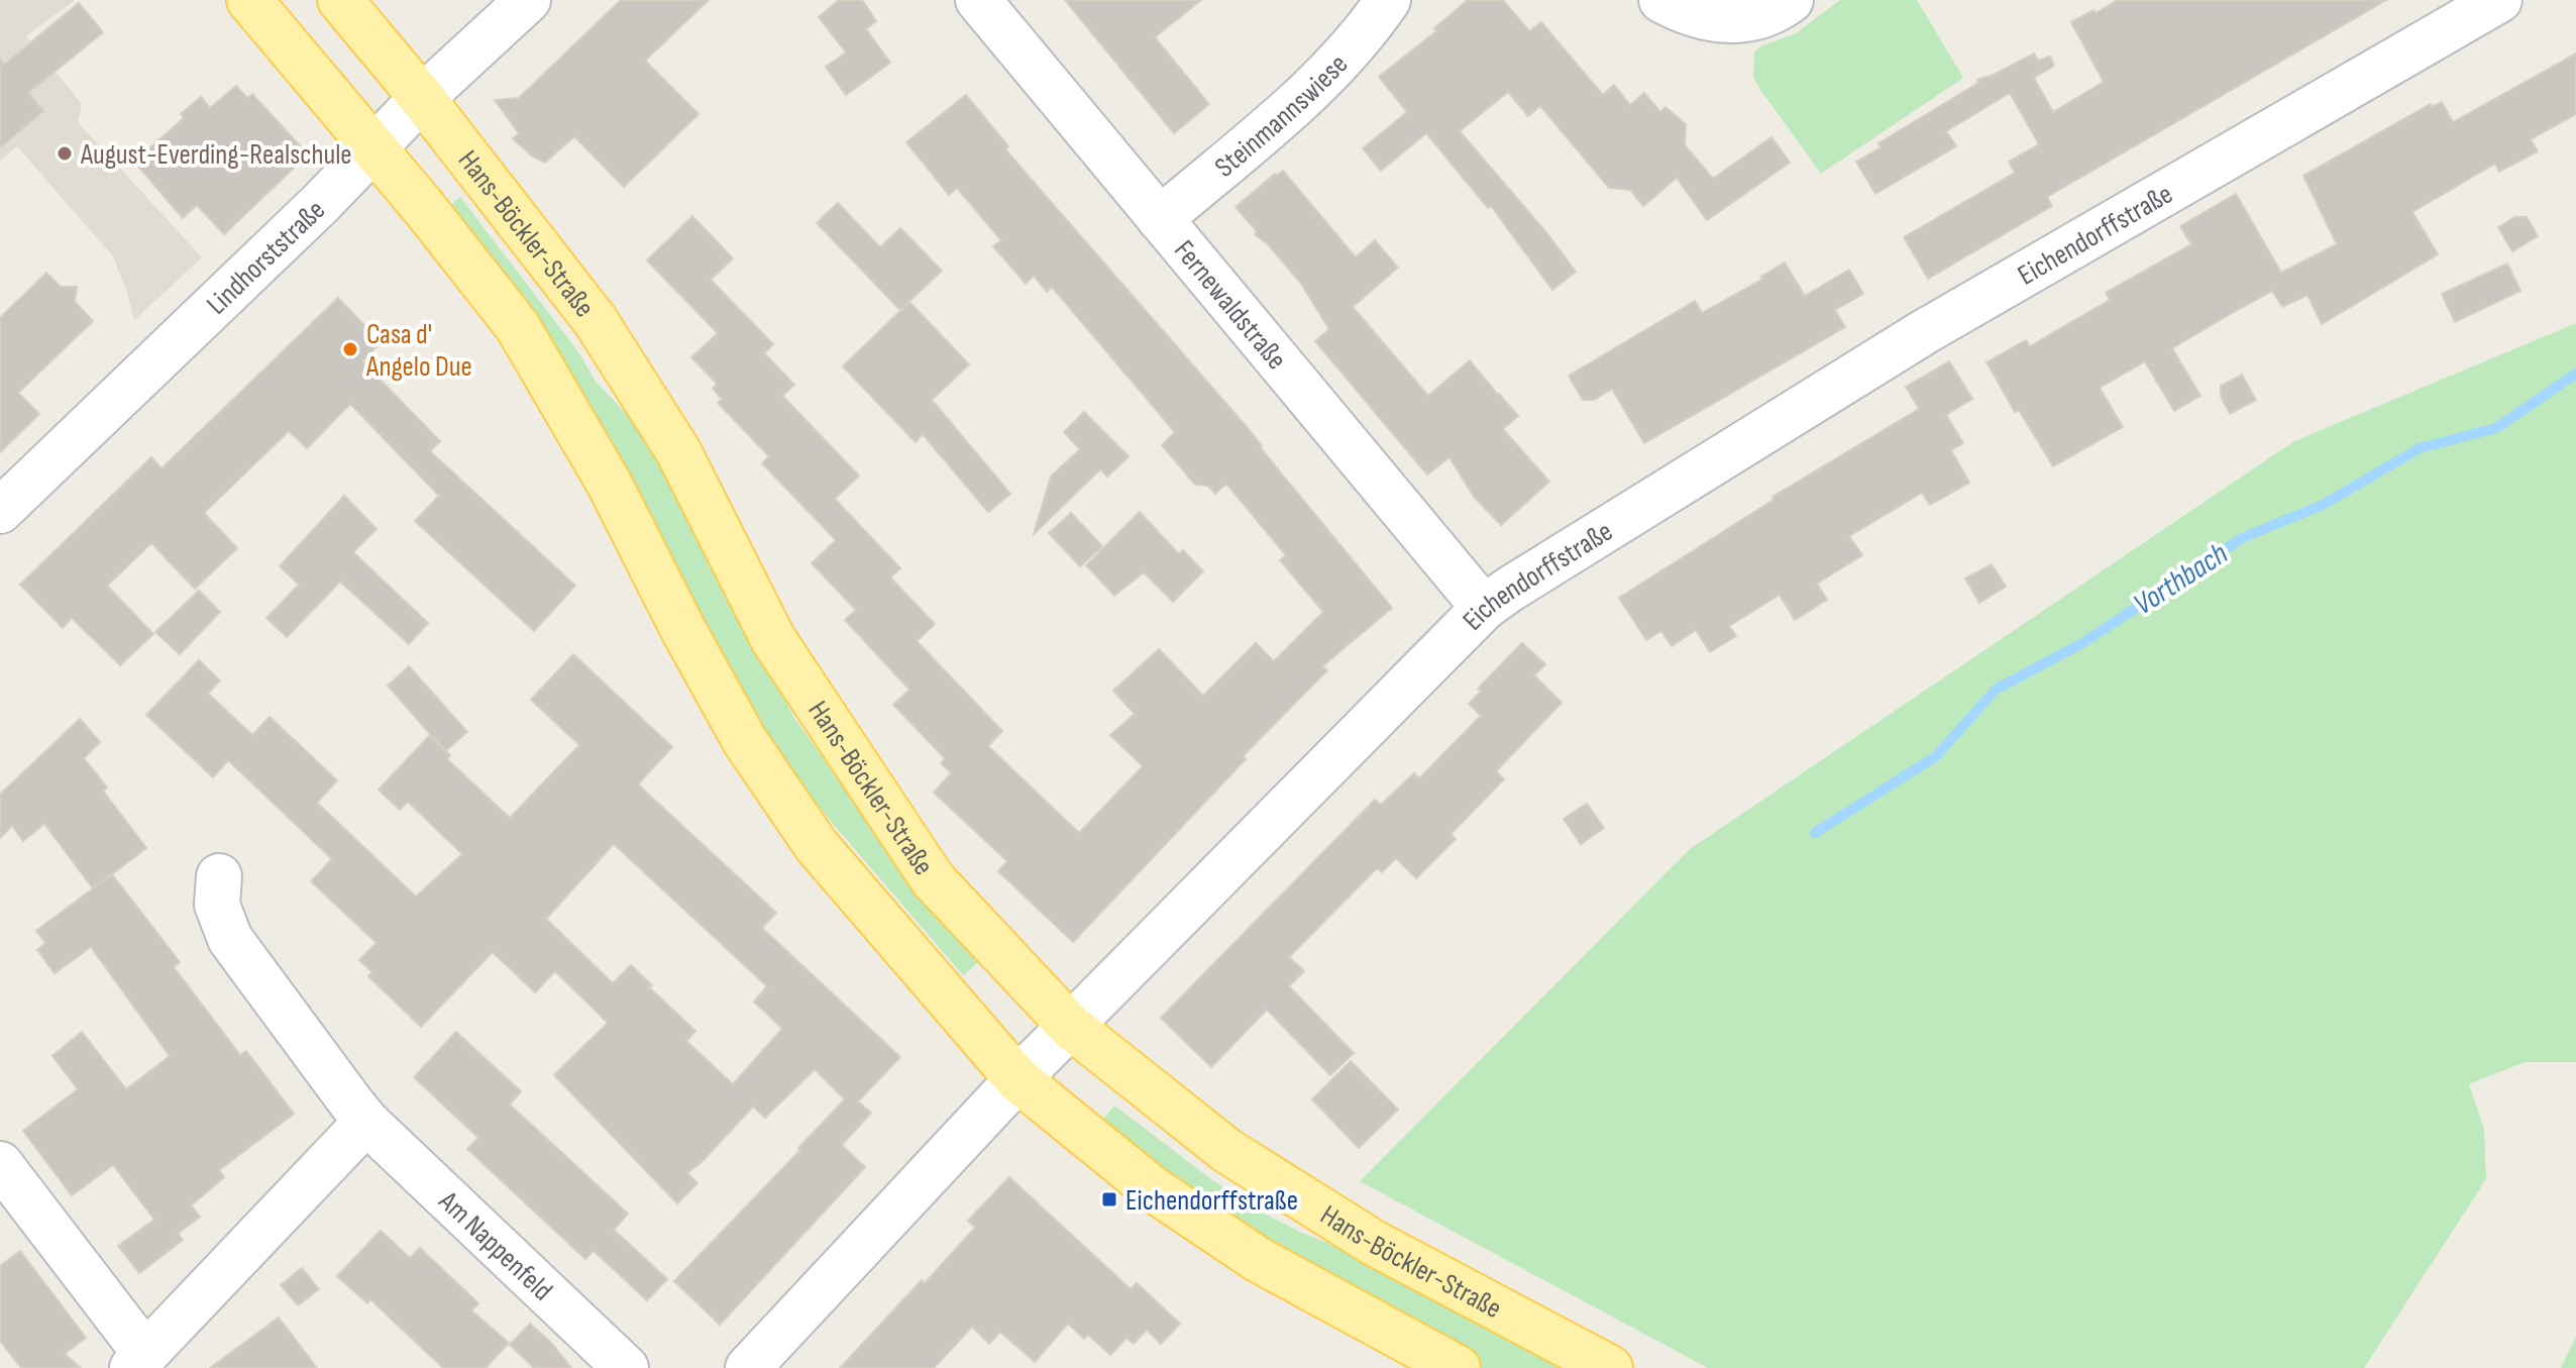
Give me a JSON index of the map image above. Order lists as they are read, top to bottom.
{
  "streets": {
    "main road": ["Hans-Böckler-Straße"],
    "street": [
      "Steinmannswiese",
      "Eichendorffstraße",
      "Lindhorststraße",
      "Fernewaldstraße",
      "Am Nappenfeld"
    ]
  },
  "crossings": [
    ["Steinmannswiese", "Fernewaldstraße"],
    ["Hans-Böckler-Straße", "Eichendorffstraße"],
    ["Hans-Böckler-Straße", "Lindhorststraße"],
    ["Eichendorffstraße", "Fernewaldstraße"]
  ],
  "water": ["Vorthbach"],
  "places": {
    "other": ["August-Everding-Realschule", "Casa d' Angelo Due"],
    "transit": ["Eichendorffstraße"]
  }
}
